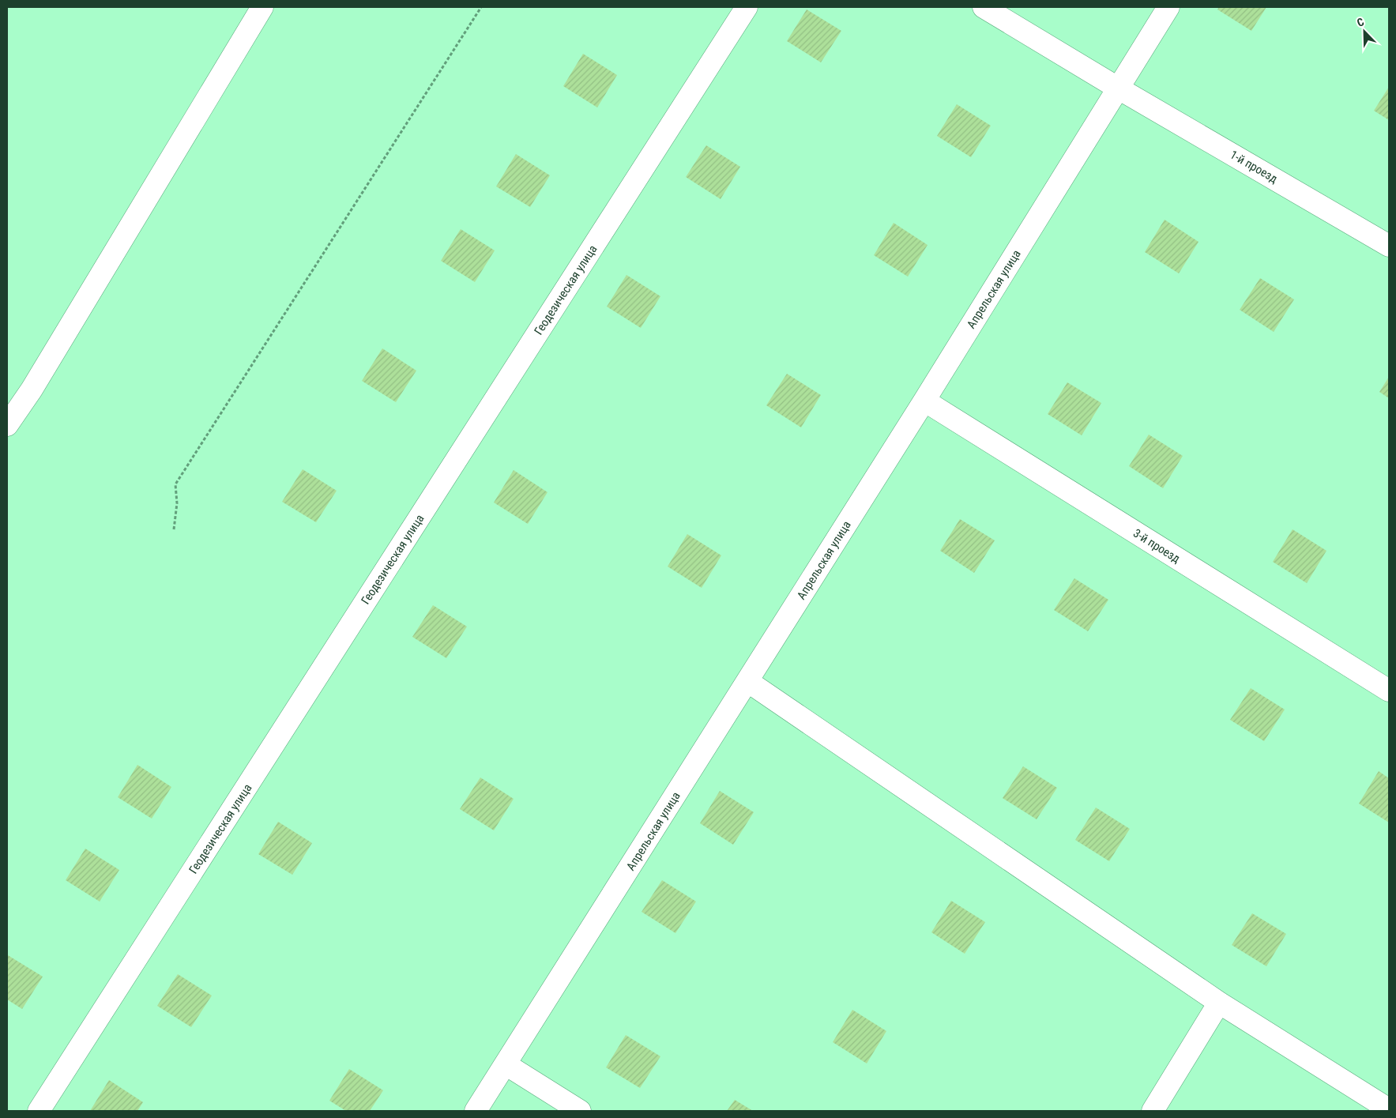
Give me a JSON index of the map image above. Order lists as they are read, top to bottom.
{
  "streets": {
    "street": [
      "1-й проезд",
      "Апрельская улица",
      "Геодезическая улица",
      "3-й проезд"
    ]
  },
  "crossings": [
    ["1-й проезд", "Апрельская улица"],
    ["Апрельская улица", "3-й проезд"]
  ],
  "north": "top left"
}
